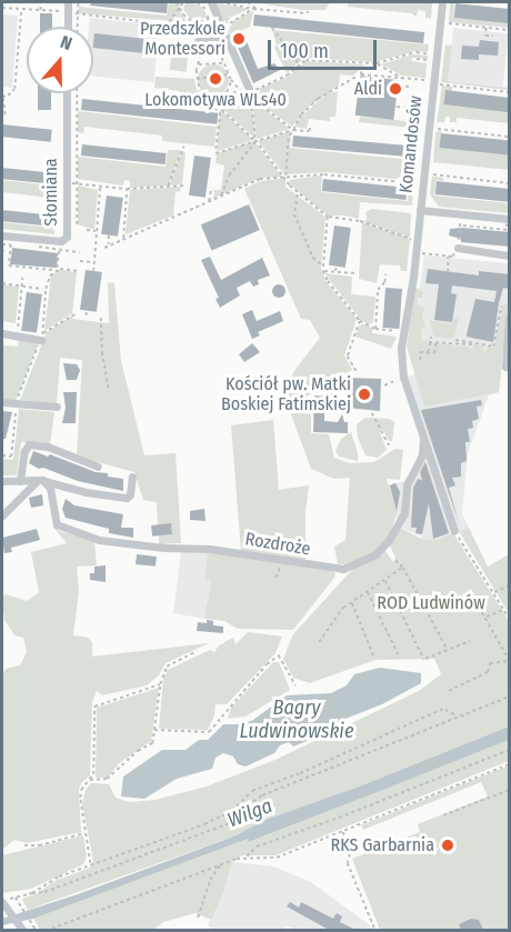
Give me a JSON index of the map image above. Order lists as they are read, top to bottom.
{
  "streets": {
    "street": ["Komandosów", "Słomiana", "Rozdroże"]
  },
  "crossings": [
    ["Komandosów", "Rozdroże"]
  ],
  "water": ["Bagry Ludwinowskie", "Wilga"],
  "parks": ["ROD Ludwinów"],
  "places": [
    "Przedszkole Montessori",
    "Lokomotywa WLs40",
    "Aldi",
    "Kościół pw. Matki Boskiej Fatimskiej",
    "RKS Garbarnia"
  ],
  "scale_bar": "100 m",
  "north": "top"
}
